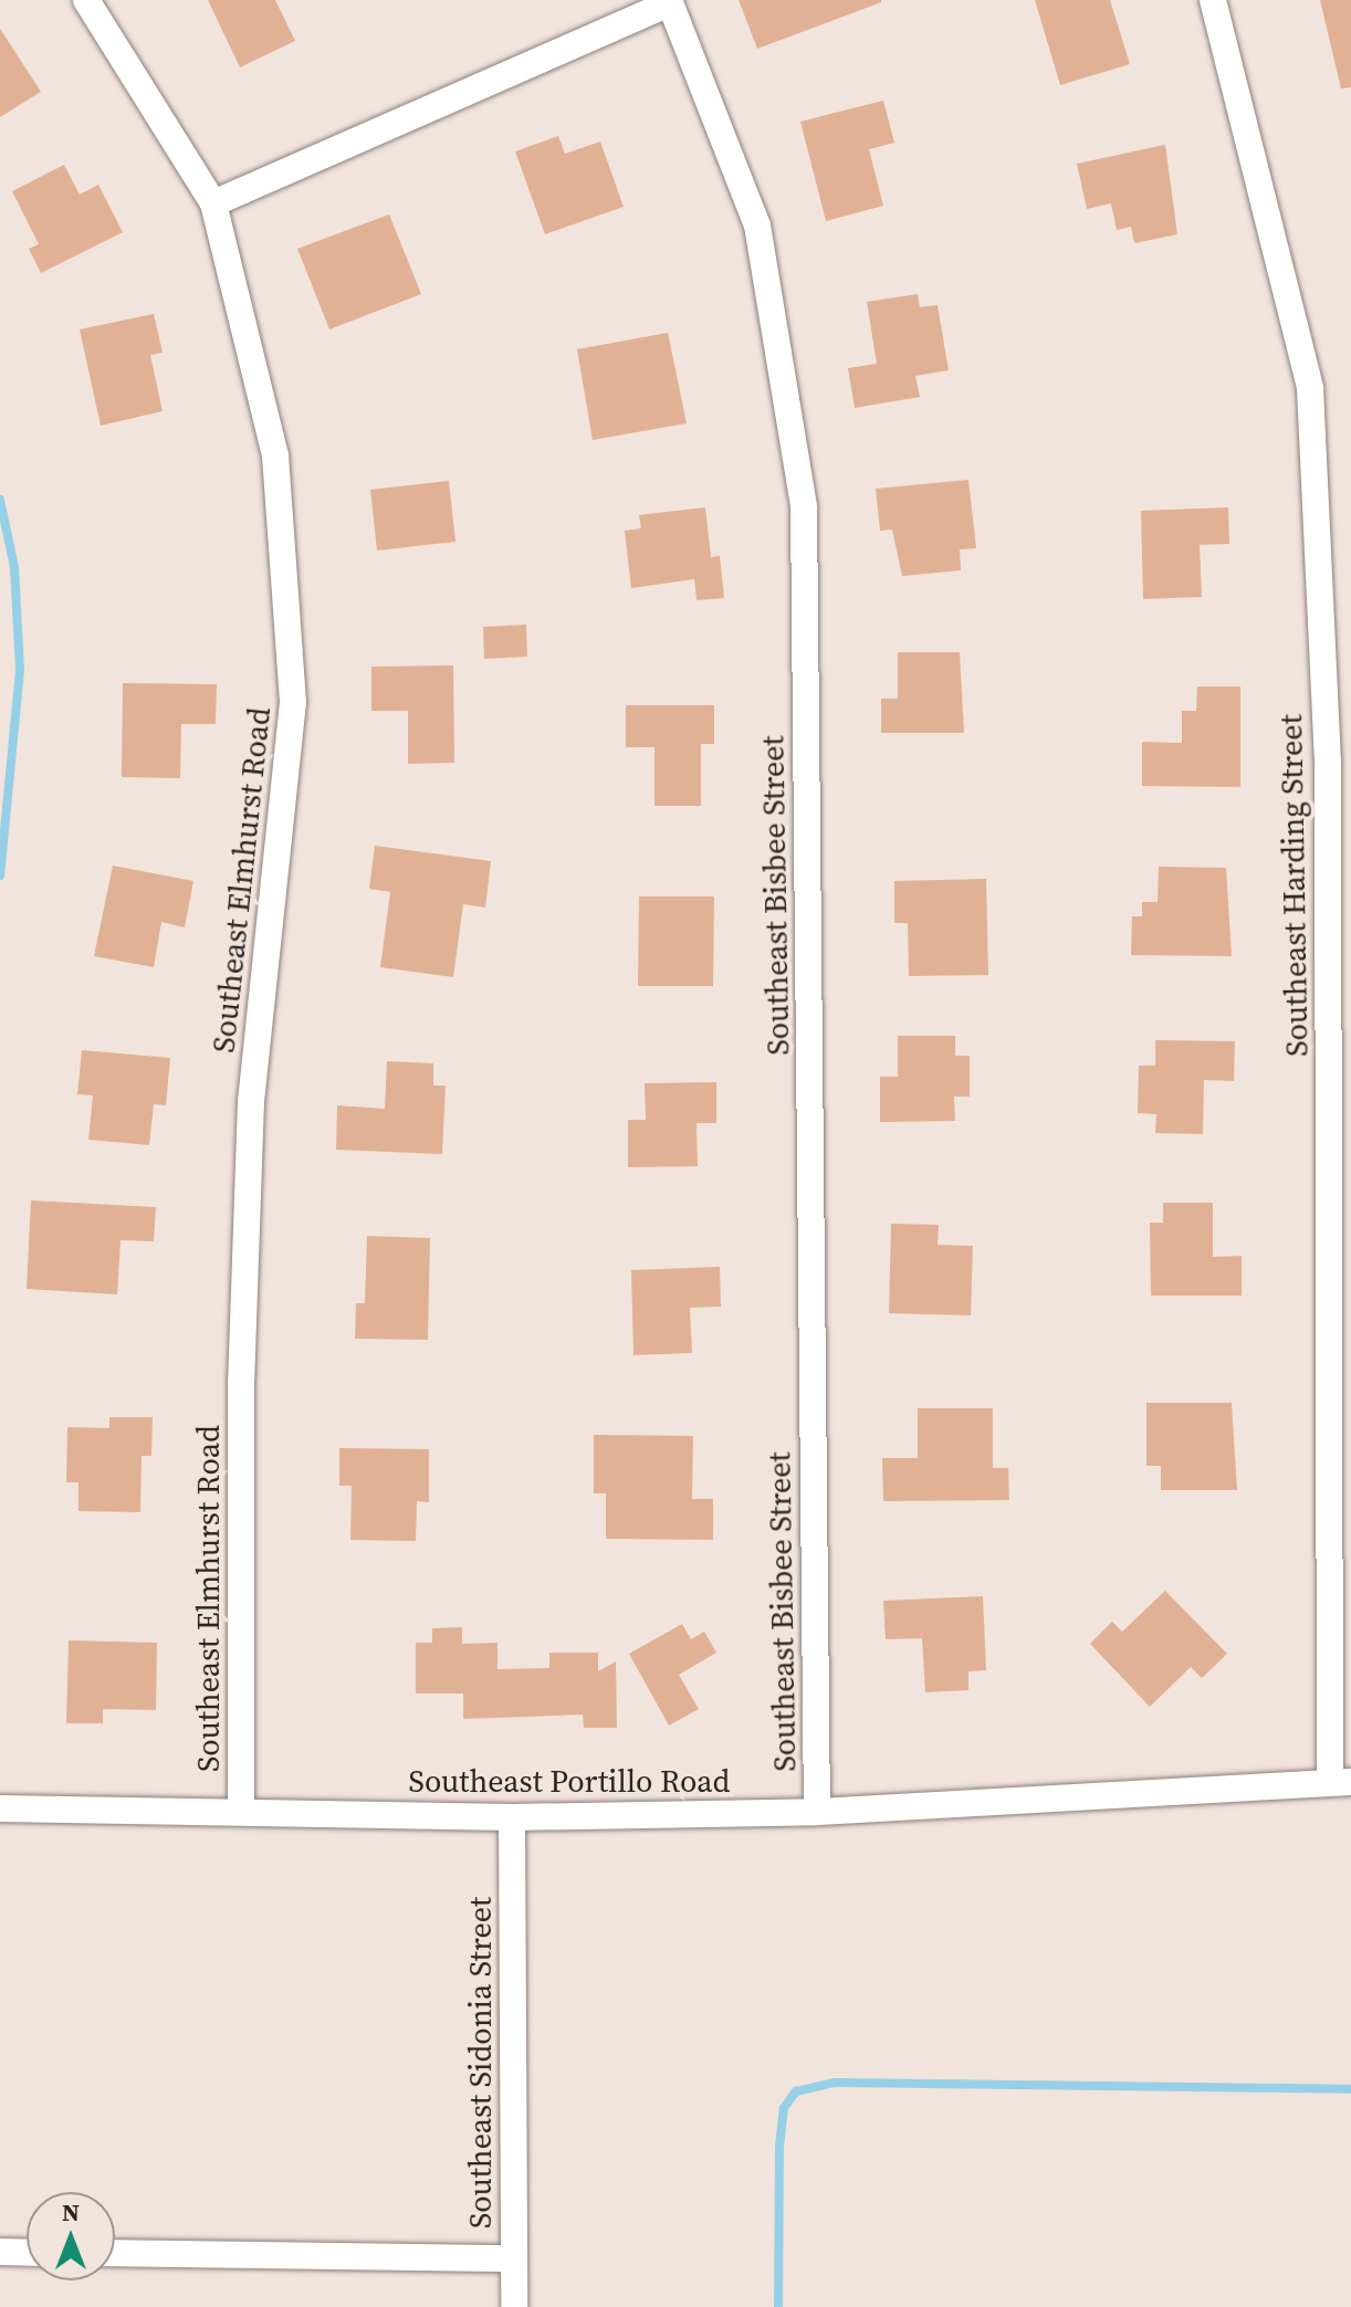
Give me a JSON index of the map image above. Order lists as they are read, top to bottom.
{
  "streets": {
    "street": [
      "Southeast Elmhurst Road",
      "Southeast Harding Street",
      "Southeast Bisbee Street",
      "Southeast Portillo Road",
      "Southeast Sidonia Street"
    ]
  },
  "crossings": [
    ["Southeast Elmhurst Road", "Southeast Portillo Road"],
    ["Southeast Harding Street", "Southeast Portillo Road"],
    ["Southeast Bisbee Street", "Southeast Portillo Road"],
    ["Southeast Portillo Road", "Southeast Sidonia Street"]
  ],
  "north": "top"
}
